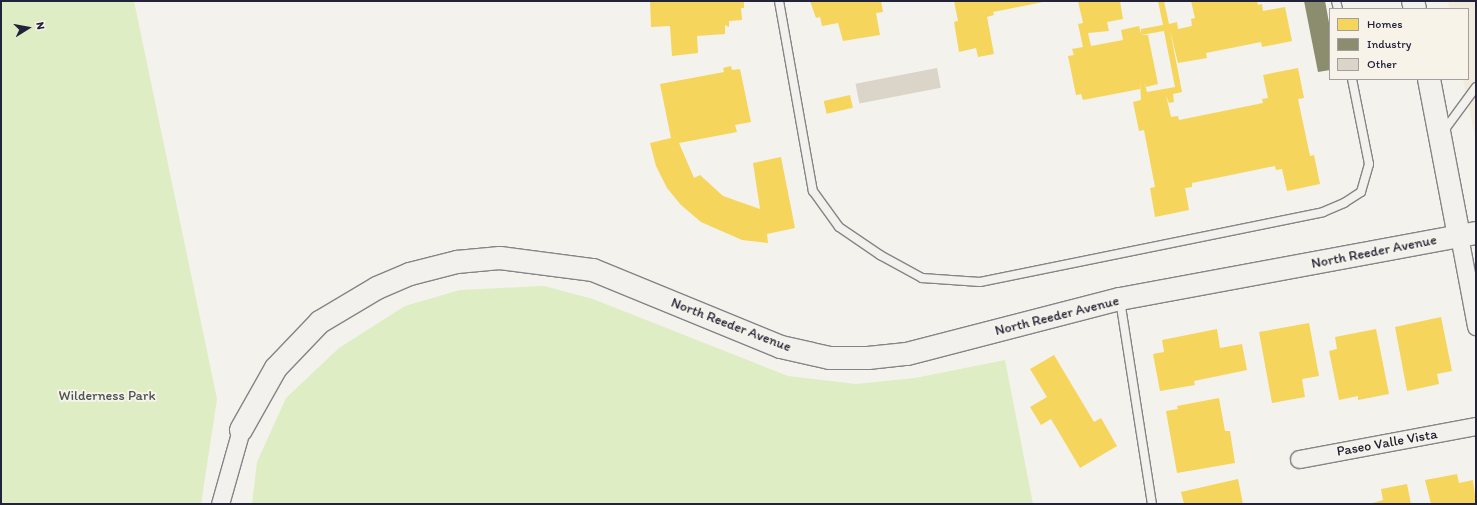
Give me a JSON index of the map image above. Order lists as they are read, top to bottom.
{
  "streets": {
    "street": ["North Reeder Avenue", "Paseo Valle Vista"]
  },
  "parks": ["Wilderness Park"],
  "legend": ["Homes", "Industry", "Other"],
  "north": "right"
}
